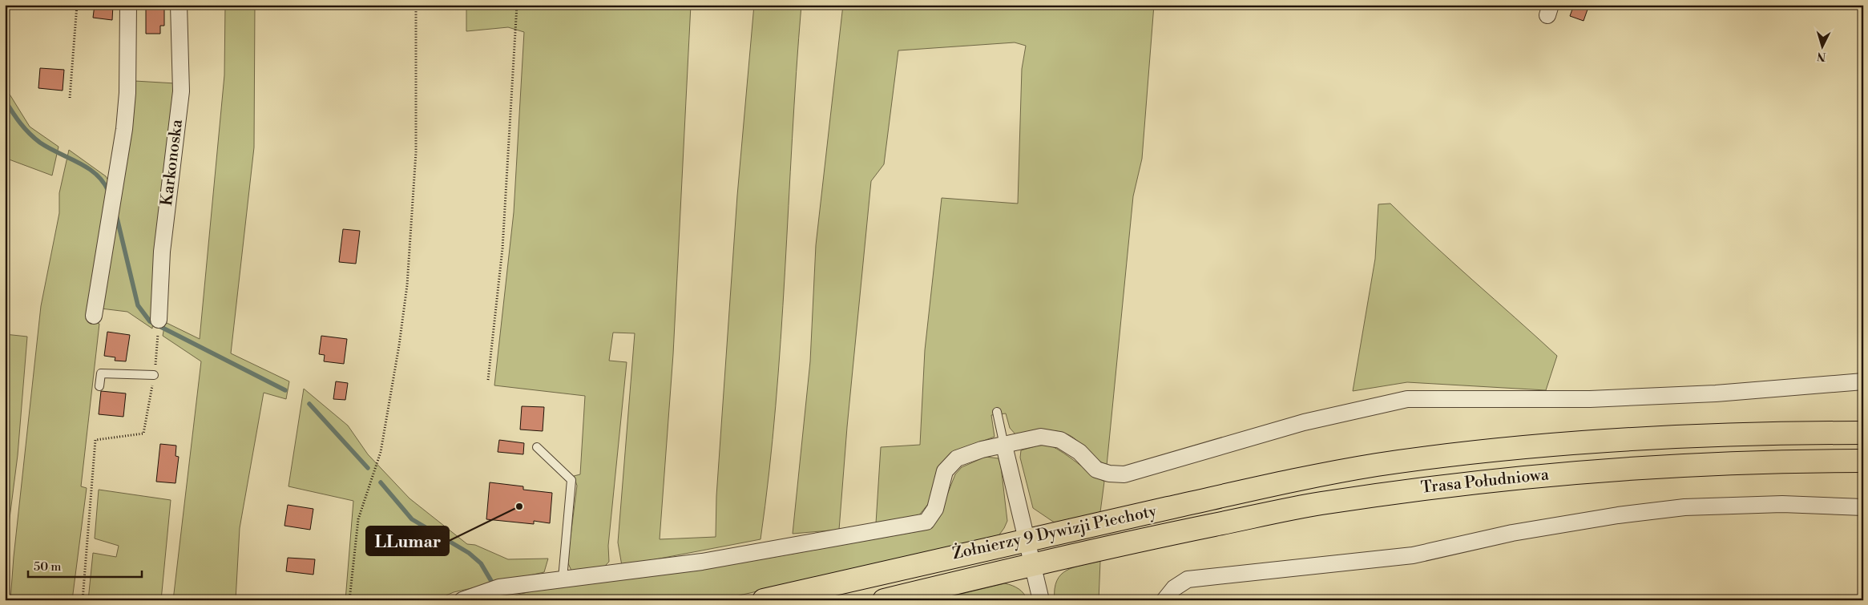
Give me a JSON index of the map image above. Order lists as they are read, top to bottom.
{
  "streets": {
    "highway": ["Trasa Południowa", "Żołnierzy 9 Dywizji Piechoty"],
    "street": ["Karkonoska"]
  },
  "crossings": [
    ["Trasa Południowa", "Żołnierzy 9 Dywizji Piechoty"]
  ],
  "places": ["LLumar"],
  "scale_bar": "50 m",
  "north": "bottom"
}
